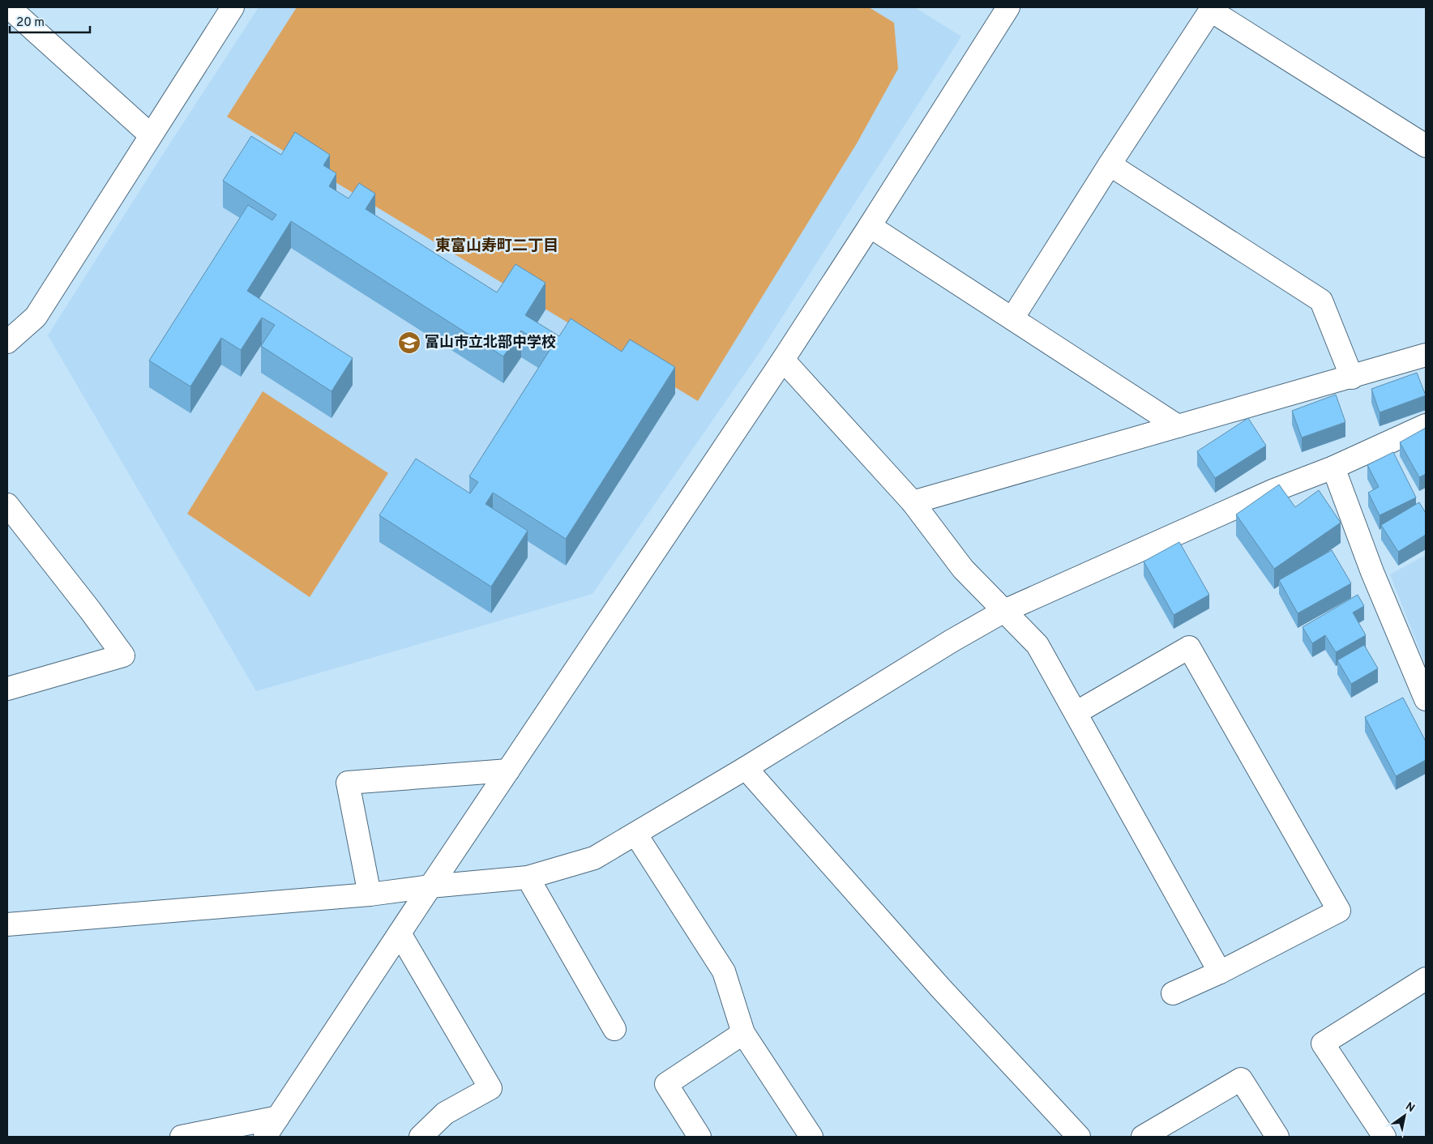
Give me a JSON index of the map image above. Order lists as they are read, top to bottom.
{
  "districts": ["東富山寿町二丁目"],
  "places": {
    "school or university": ["富山市立北部中学校"]
  },
  "scale_bar": "20 m",
  "north": "top right"
}
